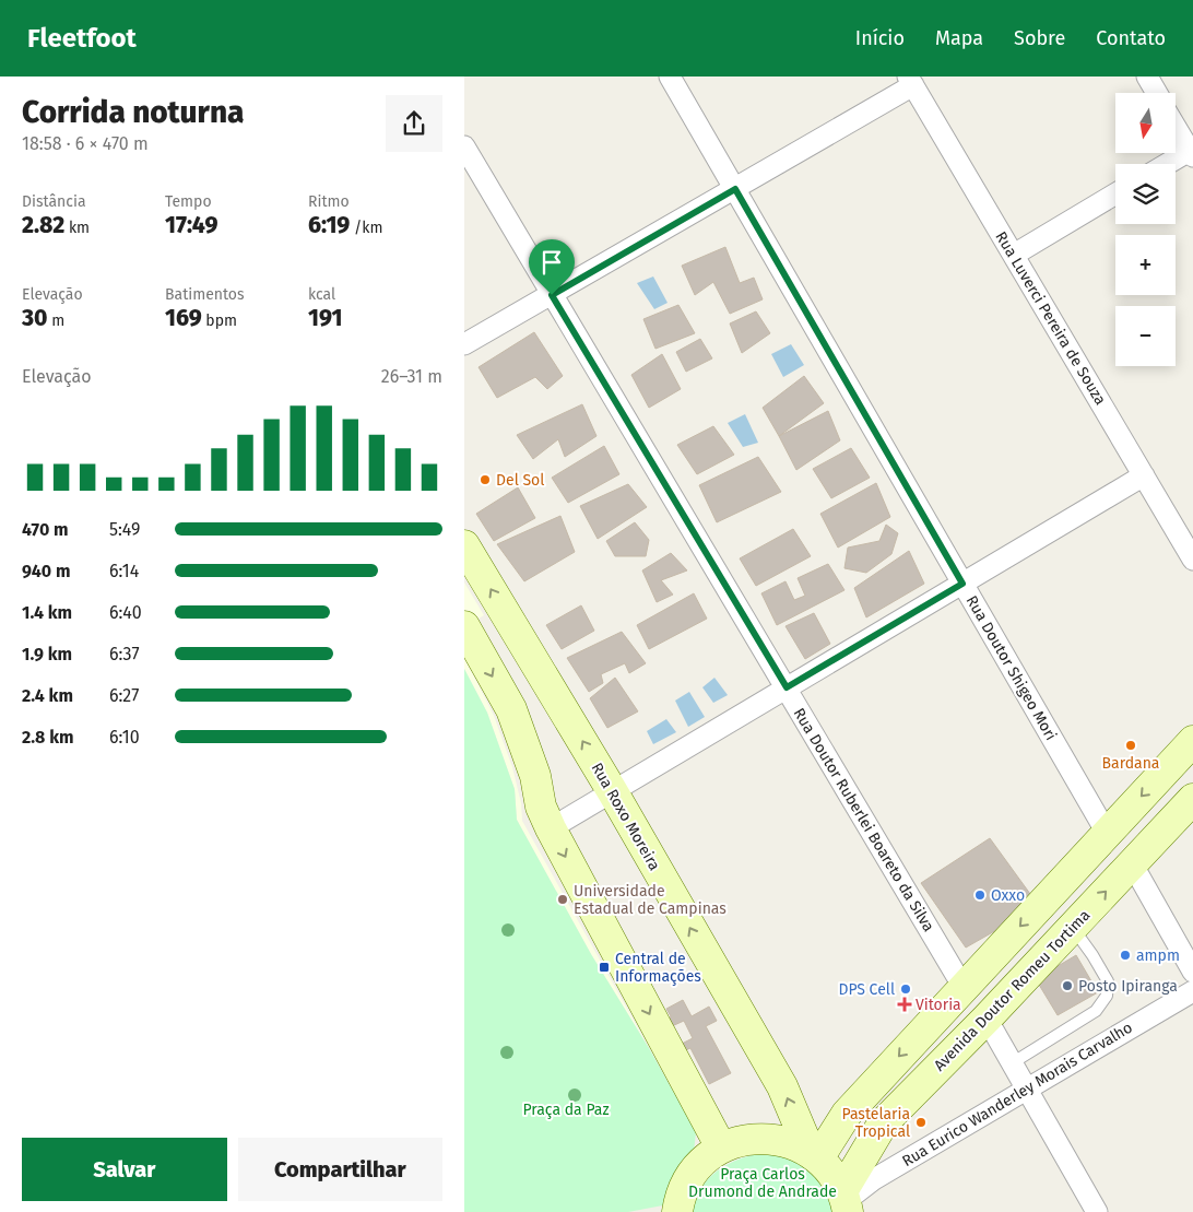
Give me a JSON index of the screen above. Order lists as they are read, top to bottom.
{
  "streets": {
    "main road": ["Rua Roxo Moreira", "Avenida Doutor Romeu Tortima"],
    "street": [
      "Rua Luverci Pereira de Souza",
      "Rua Doutor Shigeo Mori",
      "Rua Doutor Ruberlei Boareto da Silva",
      "Rua Eurico Wanderley Morais Carvalho"
    ]
  },
  "crossings": [
    ["Avenida Doutor Romeu Tortima", "Rua Eurico Wanderley Morais Carvalho"]
  ],
  "parks": ["Praça da Paz", "Praça Carlos Drumond de Andrade"],
  "places": {
    "other": [
      "Del Sol",
      "Bardana",
      "Oxxo",
      "Universidade Estadual de Campinas",
      "ampm",
      "Posto Ipiranga",
      "DPS Cell",
      "Pastelaria Tropical"
    ],
    "transit": ["Central de Informações"],
    "health": ["Vitoria"]
  },
  "north": "bottom",
  "page": {
    "header": "Fleetfoot",
    "nav": [
      "Início",
      "Mapa",
      "Sobre",
      "Contato"
    ],
    "heading": ["Corrida noturna", "18:58 · 6 × 470 m"],
    "map_buttons": ["+", "−"],
    "stats": [
      ["Distância", "2.82 km"],
      ["Tempo", "17:49"],
      ["Ritmo", "6:19 /km"],
      ["Elevação", "30 m"],
      ["Batimentos", "169 bpm"],
      ["kcal", "191"]
    ],
    "chart": ["Elevação", "26–31 m"],
    "list": [
      {
        "name": "470 m",
        "note": "5:49"
      },
      {
        "name": "940 m",
        "note": "6:14"
      },
      {
        "name": "1.4 km",
        "note": "6:40"
      },
      {
        "name": "1.9 km",
        "note": "6:37"
      },
      {
        "name": "2.4 km",
        "note": "6:27"
      },
      {
        "name": "2.8 km",
        "note": "6:10"
      }
    ],
    "buttons": ["Salvar", "Compartilhar"]
  }
}
